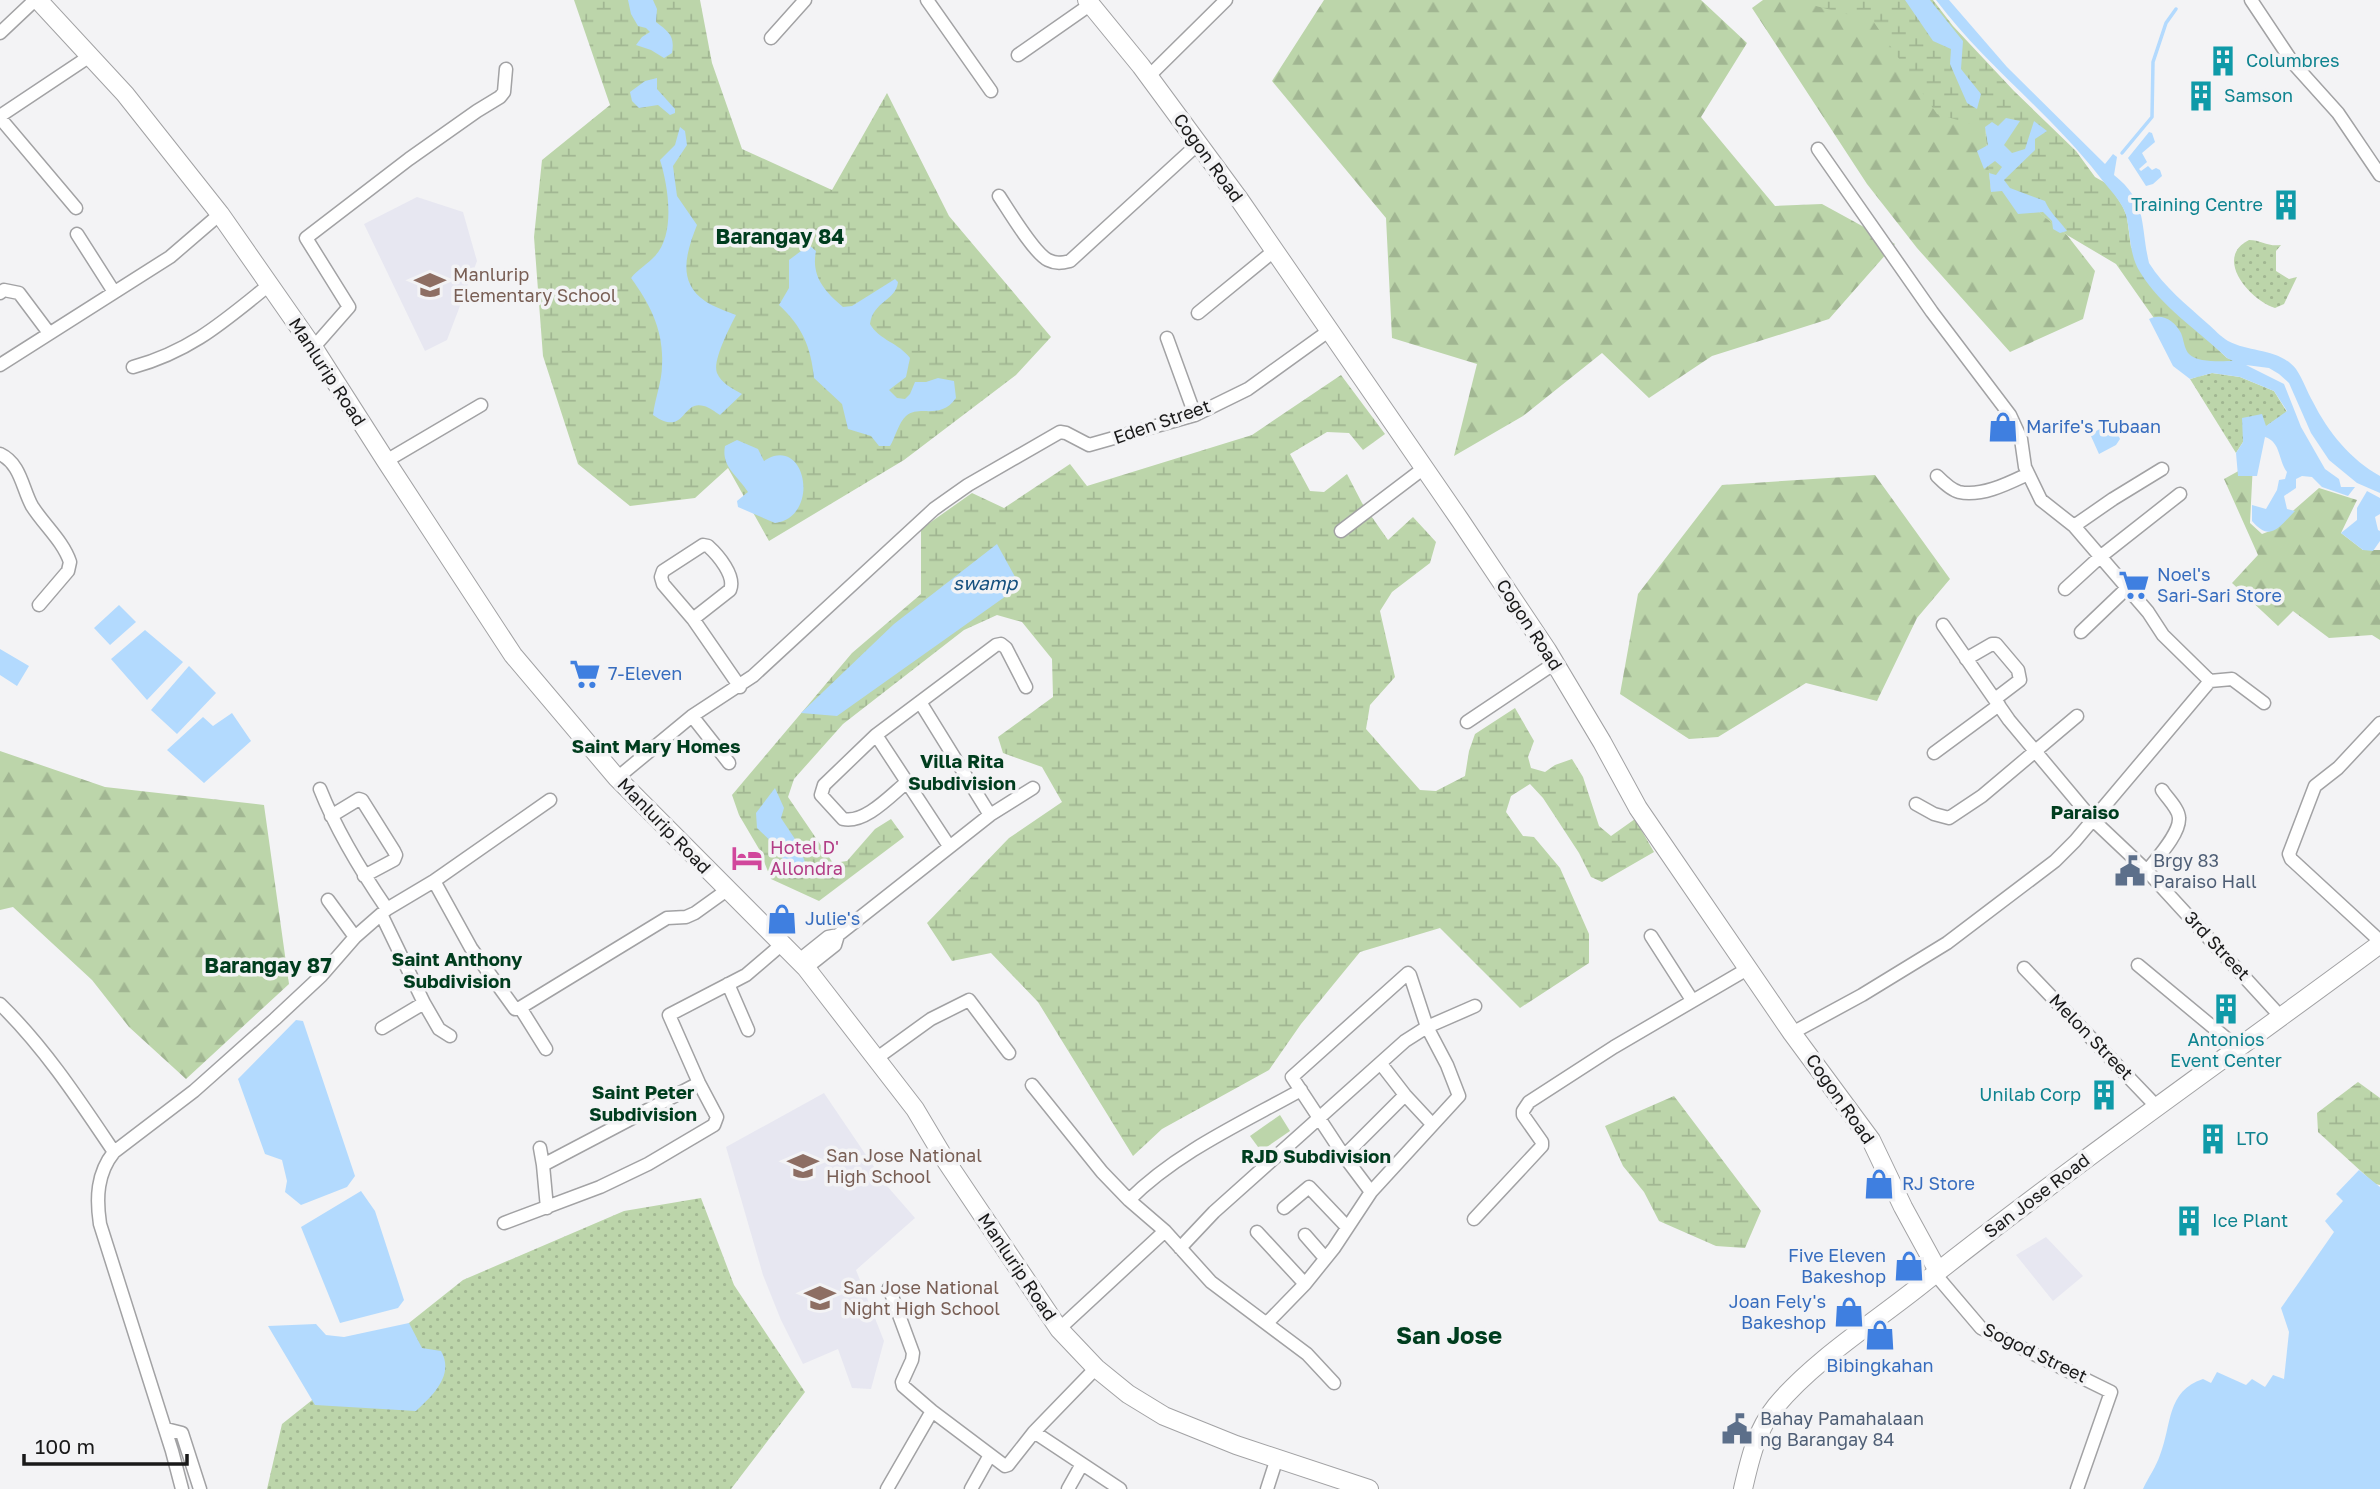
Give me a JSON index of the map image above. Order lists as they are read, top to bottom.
{
  "streets": {
    "main road": ["Cogon Road", "Manlurip Road", "San Jose Road"],
    "street": [
      "Eden Street",
      "3rd Street",
      "Melon Street",
      "Sogod Street"
    ]
  },
  "crossings": [
    ["Cogon Road", "Eden Street"],
    ["Cogon Road", "San Jose Road"],
    ["Cogon Road", "Sogod Street"],
    ["3rd Street", "San Jose Road"],
    ["Melon Street", "San Jose Road"],
    ["San Jose Road", "Sogod Street"]
  ],
  "districts": [
    "Barangay 84",
    "Saint Mary Homes",
    "Villa Rita Subdivision",
    "Paraiso",
    "Saint Anthony Subdivision",
    "Barangay 87",
    "Saint Peter Subdivision",
    "RJD Subdivision",
    "San Jose"
  ],
  "water": ["swamp"],
  "places": {
    "building": [
      "Columbres",
      "Samson",
      "Training Centre",
      "Antonios Event Center",
      "Unilab Corp",
      "LTO",
      "Ice Plant"
    ],
    "school or university": ["Manlurip Elementary School", "San Jose National High School", "San Jose National Night High School"],
    "shop": [
      "Marife's Tubaan",
      "Julie's",
      "RJ Store",
      "Five Eleven Bakeshop",
      "Joan Fely's Bakeshop",
      "Bibingkahan"
    ],
    "supermarket": ["Noel's Sari-Sari Store", "7-Eleven"],
    "hotel": ["Hotel D' Allondra"],
    "public building": ["Brgy 83 Paraiso Hall", "Bahay Pamahalaan ng Barangay 84"]
  },
  "scale_bar": "100 m"
}
